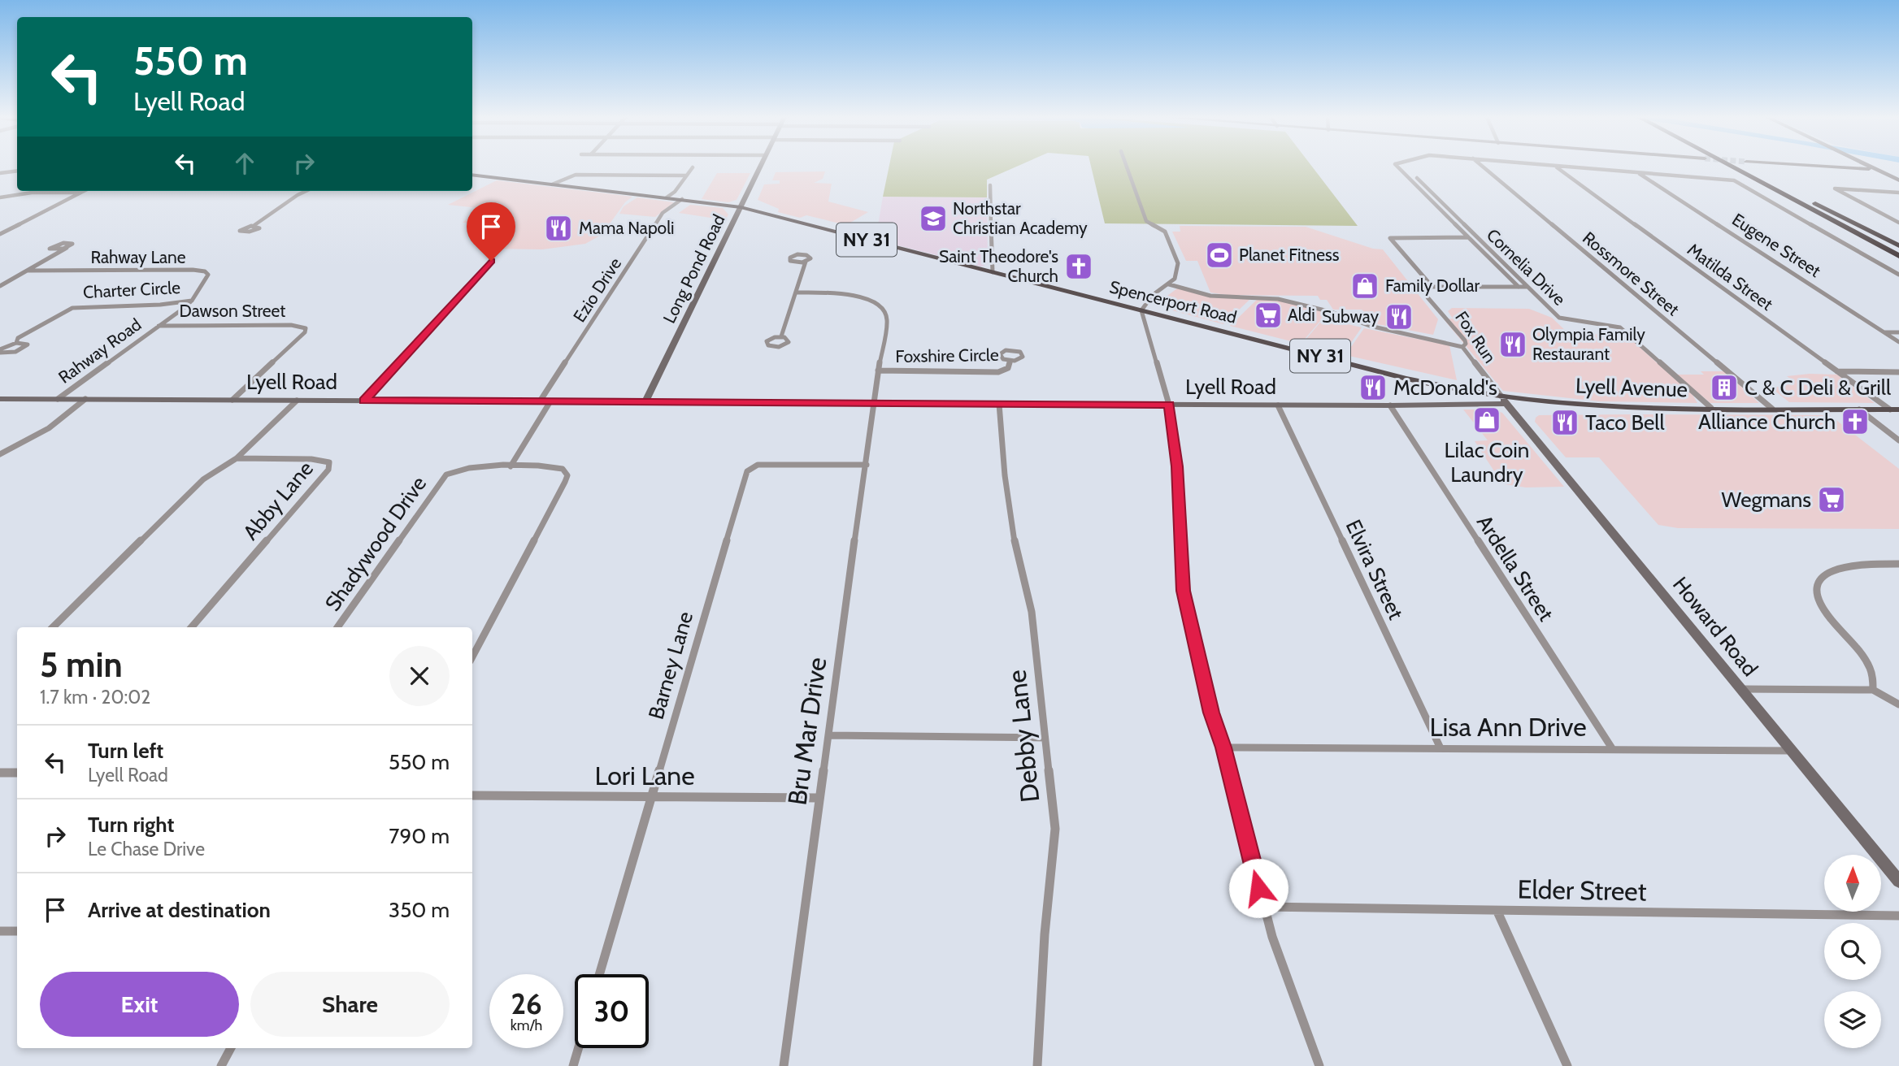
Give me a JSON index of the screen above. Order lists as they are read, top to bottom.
{
  "streets": {
    "main road": [
      "NY 31",
      "Spencerport Road",
      "Lyell Avenue",
      "Howard Road"
    ],
    "street": [
      "Eugene Street",
      "Rahway Lane",
      "Cornelia Drive",
      "Long Pond Road",
      "Rossmore Street",
      "Matilda Street",
      "Charter Circle",
      "Ezio Drive",
      "Dawson Street",
      "Fox Run",
      "Rahway Road",
      "Foxshire Circle",
      "Lyell Road",
      "Abby Lane",
      "Shadywood Drive",
      "Ardella Street",
      "Elvira Street",
      "Barney Lane",
      "Lisa Ann Drive",
      "Bru Mar Drive",
      "Debby Lane",
      "Lori Lane",
      "Elder Street"
    ]
  },
  "crossings": [
    ["Rahway Lane", "Charter Circle"],
    ["Rahway Lane", "Dawson Street"],
    ["Rahway Lane", "Rahway Road"],
    ["Cornelia Drive", "Fox Run"],
    ["Cornelia Drive", "Lyell Avenue"],
    ["Long Pond Road", "Spencerport Road"],
    ["Long Pond Road", "Lyell Road"],
    ["Rossmore Street", "Lyell Avenue"],
    ["Matilda Street", "Lyell Avenue"],
    ["Ezio Drive", "Spencerport Road"],
    ["Ezio Drive", "Lyell Road"],
    ["Spencerport Road", "Fox Run"],
    ["Spencerport Road", "Lyell Avenue"],
    ["Spencerport Road", "Howard Road"],
    ["Dawson Street", "Rahway Road"],
    ["Dawson Street", "Lyell Road"],
    ["Fox Run", "Lyell Avenue"],
    ["Fox Run", "Howard Road"],
    ["Rahway Road", "Lyell Road"],
    ["Foxshire Circle", "Bru Mar Drive"],
    ["Lyell Road", "Ardella Street"],
    ["Lyell Road", "Elvira Street"],
    ["Lyell Road", "Howard Road"],
    ["Lyell Road", "Bru Mar Drive"],
    ["Lyell Road", "Debby Lane"],
    ["Lyell Avenue", "Howard Road"],
    ["Ardella Street", "Lisa Ann Drive"],
    ["Elvira Street", "Lisa Ann Drive"],
    ["Howard Road", "Lisa Ann Drive"],
    ["Barney Lane", "Bru Mar Drive"],
    ["Barney Lane", "Lori Lane"],
    ["Bru Mar Drive", "Lori Lane"]
  ],
  "places": {
    "school or university": ["Northstar Christian Academy"],
    "restaurant": [
      "Mama Napoli",
      "Subway",
      "Olympia Family Restaurant",
      "McDonald's",
      "Taco Bell"
    ],
    "sports": ["Planet Fitness"],
    "church": ["Saint Theodore's Church", "Alliance Church"],
    "shop": ["Family Dollar", "Lilac Coin Laundry"],
    "supermarket": ["Aldi", "Wegmans"],
    "building": ["C & C Deli & Grill"]
  },
  "north": "top",
  "page": {
    "turn": ["550 m", "Lyell Road"],
    "heading": ["5 min", "1.7 km · 20:02"],
    "list": [
      {
        "name": "Turn left",
        "note": "Lyell Road",
        "value": "550 m"
      },
      {
        "name": "Turn right",
        "note": "Le Chase Drive",
        "value": "790 m"
      },
      {
        "name": "Arrive at destination",
        "value": "350 m"
      }
    ],
    "buttons": ["Exit", "Share"],
    "speed": "26 km/h",
    "limit": "30"
  }
}
